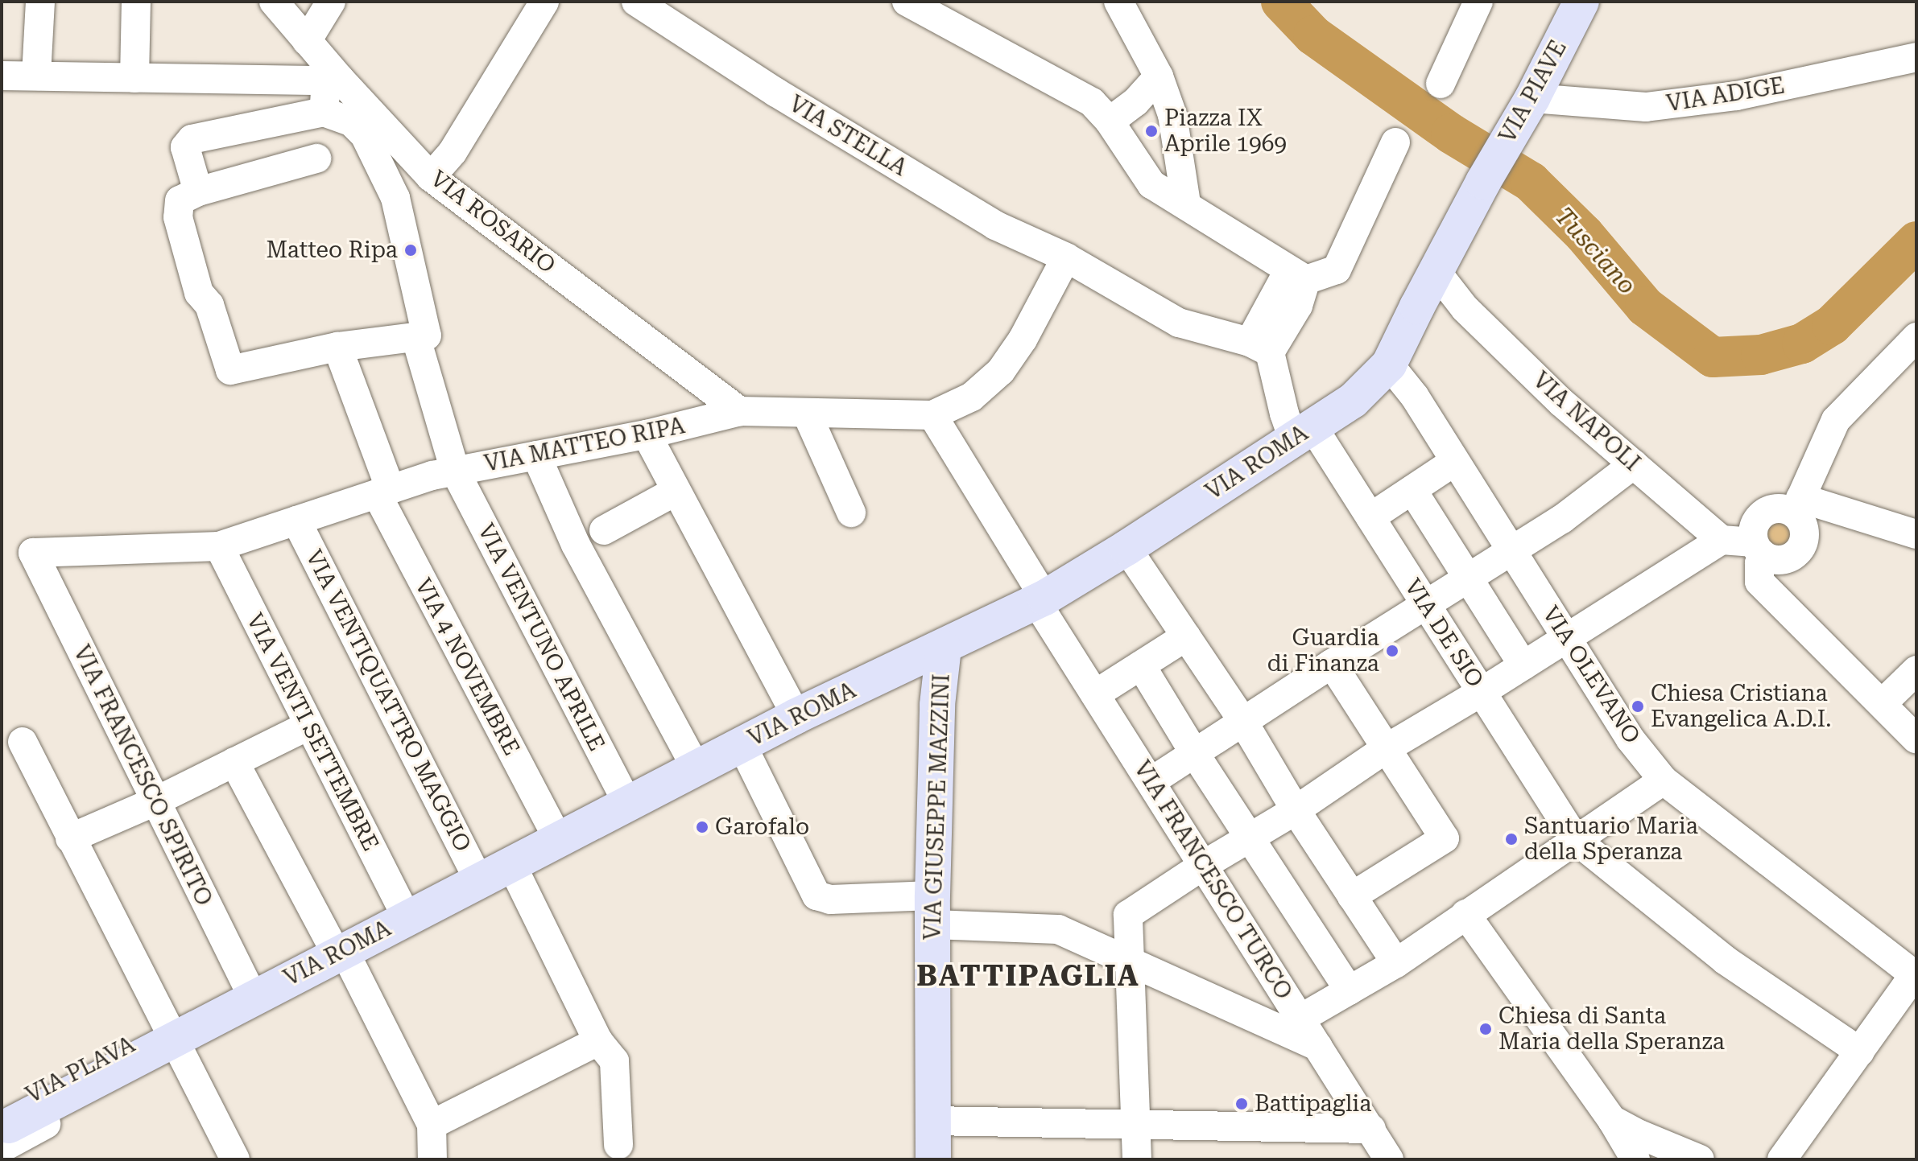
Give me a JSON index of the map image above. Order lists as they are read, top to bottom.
{
  "streets": {
    "main road": ["VIA PIAVE", "VIA ROMA", "VIA GIUSEPPE MAZZINI"],
    "street": [
      "VIA ADIGE",
      "VIA STELLA",
      "VIA ROSARIO",
      "VIA NAPOLI",
      "VIA MATTEO RIPA",
      "VIA DE SIO",
      "VIA VENTUNO APRILE",
      "VIA 4 NOVEMBRE",
      "VIA OLEVANO",
      "VIA VENTIQUATTRO MAGGIO",
      "VIA VENTI SETTEMBRE",
      "VIA FRANCESCO SPIRITO",
      "VIA FRANCESCO TURCO"
    ]
  },
  "crossings": [
    ["VIA PIAVE", "VIA ADIGE"],
    ["VIA PIAVE", "VIA ROMA"],
    ["VIA STELLA", "VIA DE SIO"],
    ["VIA ROSARIO", "VIA MATTEO RIPA"],
    ["VIA NAPOLI", "VIA ROMA"],
    ["VIA MATTEO RIPA", "VIA VENTUNO APRILE"],
    ["VIA MATTEO RIPA", "VIA 4 NOVEMBRE"],
    ["VIA MATTEO RIPA", "VIA VENTIQUATTRO MAGGIO"],
    ["VIA MATTEO RIPA", "VIA VENTI SETTEMBRE"],
    ["VIA MATTEO RIPA", "VIA FRANCESCO SPIRITO"],
    ["VIA ROMA", "VIA DE SIO"],
    ["VIA ROMA", "VIA VENTUNO APRILE"],
    ["VIA ROMA", "VIA 4 NOVEMBRE"],
    ["VIA ROMA", "VIA OLEVANO"],
    ["VIA ROMA", "VIA VENTIQUATTRO MAGGIO"],
    ["VIA ROMA", "VIA VENTI SETTEMBRE"],
    ["VIA ROMA", "VIA FRANCESCO SPIRITO"],
    ["VIA ROMA", "VIA GIUSEPPE MAZZINI"],
    ["VIA ROMA", "VIA FRANCESCO TURCO"]
  ],
  "districts": ["BATTIPAGLIA"],
  "water": ["Tusciano"],
  "places": [
    "Piazza IX Aprile 1969",
    "Matteo Ripa",
    "Guardia di Finanza",
    "Chiesa Cristiana Evangelica A.D.I.",
    "Garofalo",
    "Santuario Maria della Speranza",
    "Chiesa di Santa Maria della Speranza",
    "Battipaglia"
  ]
}
